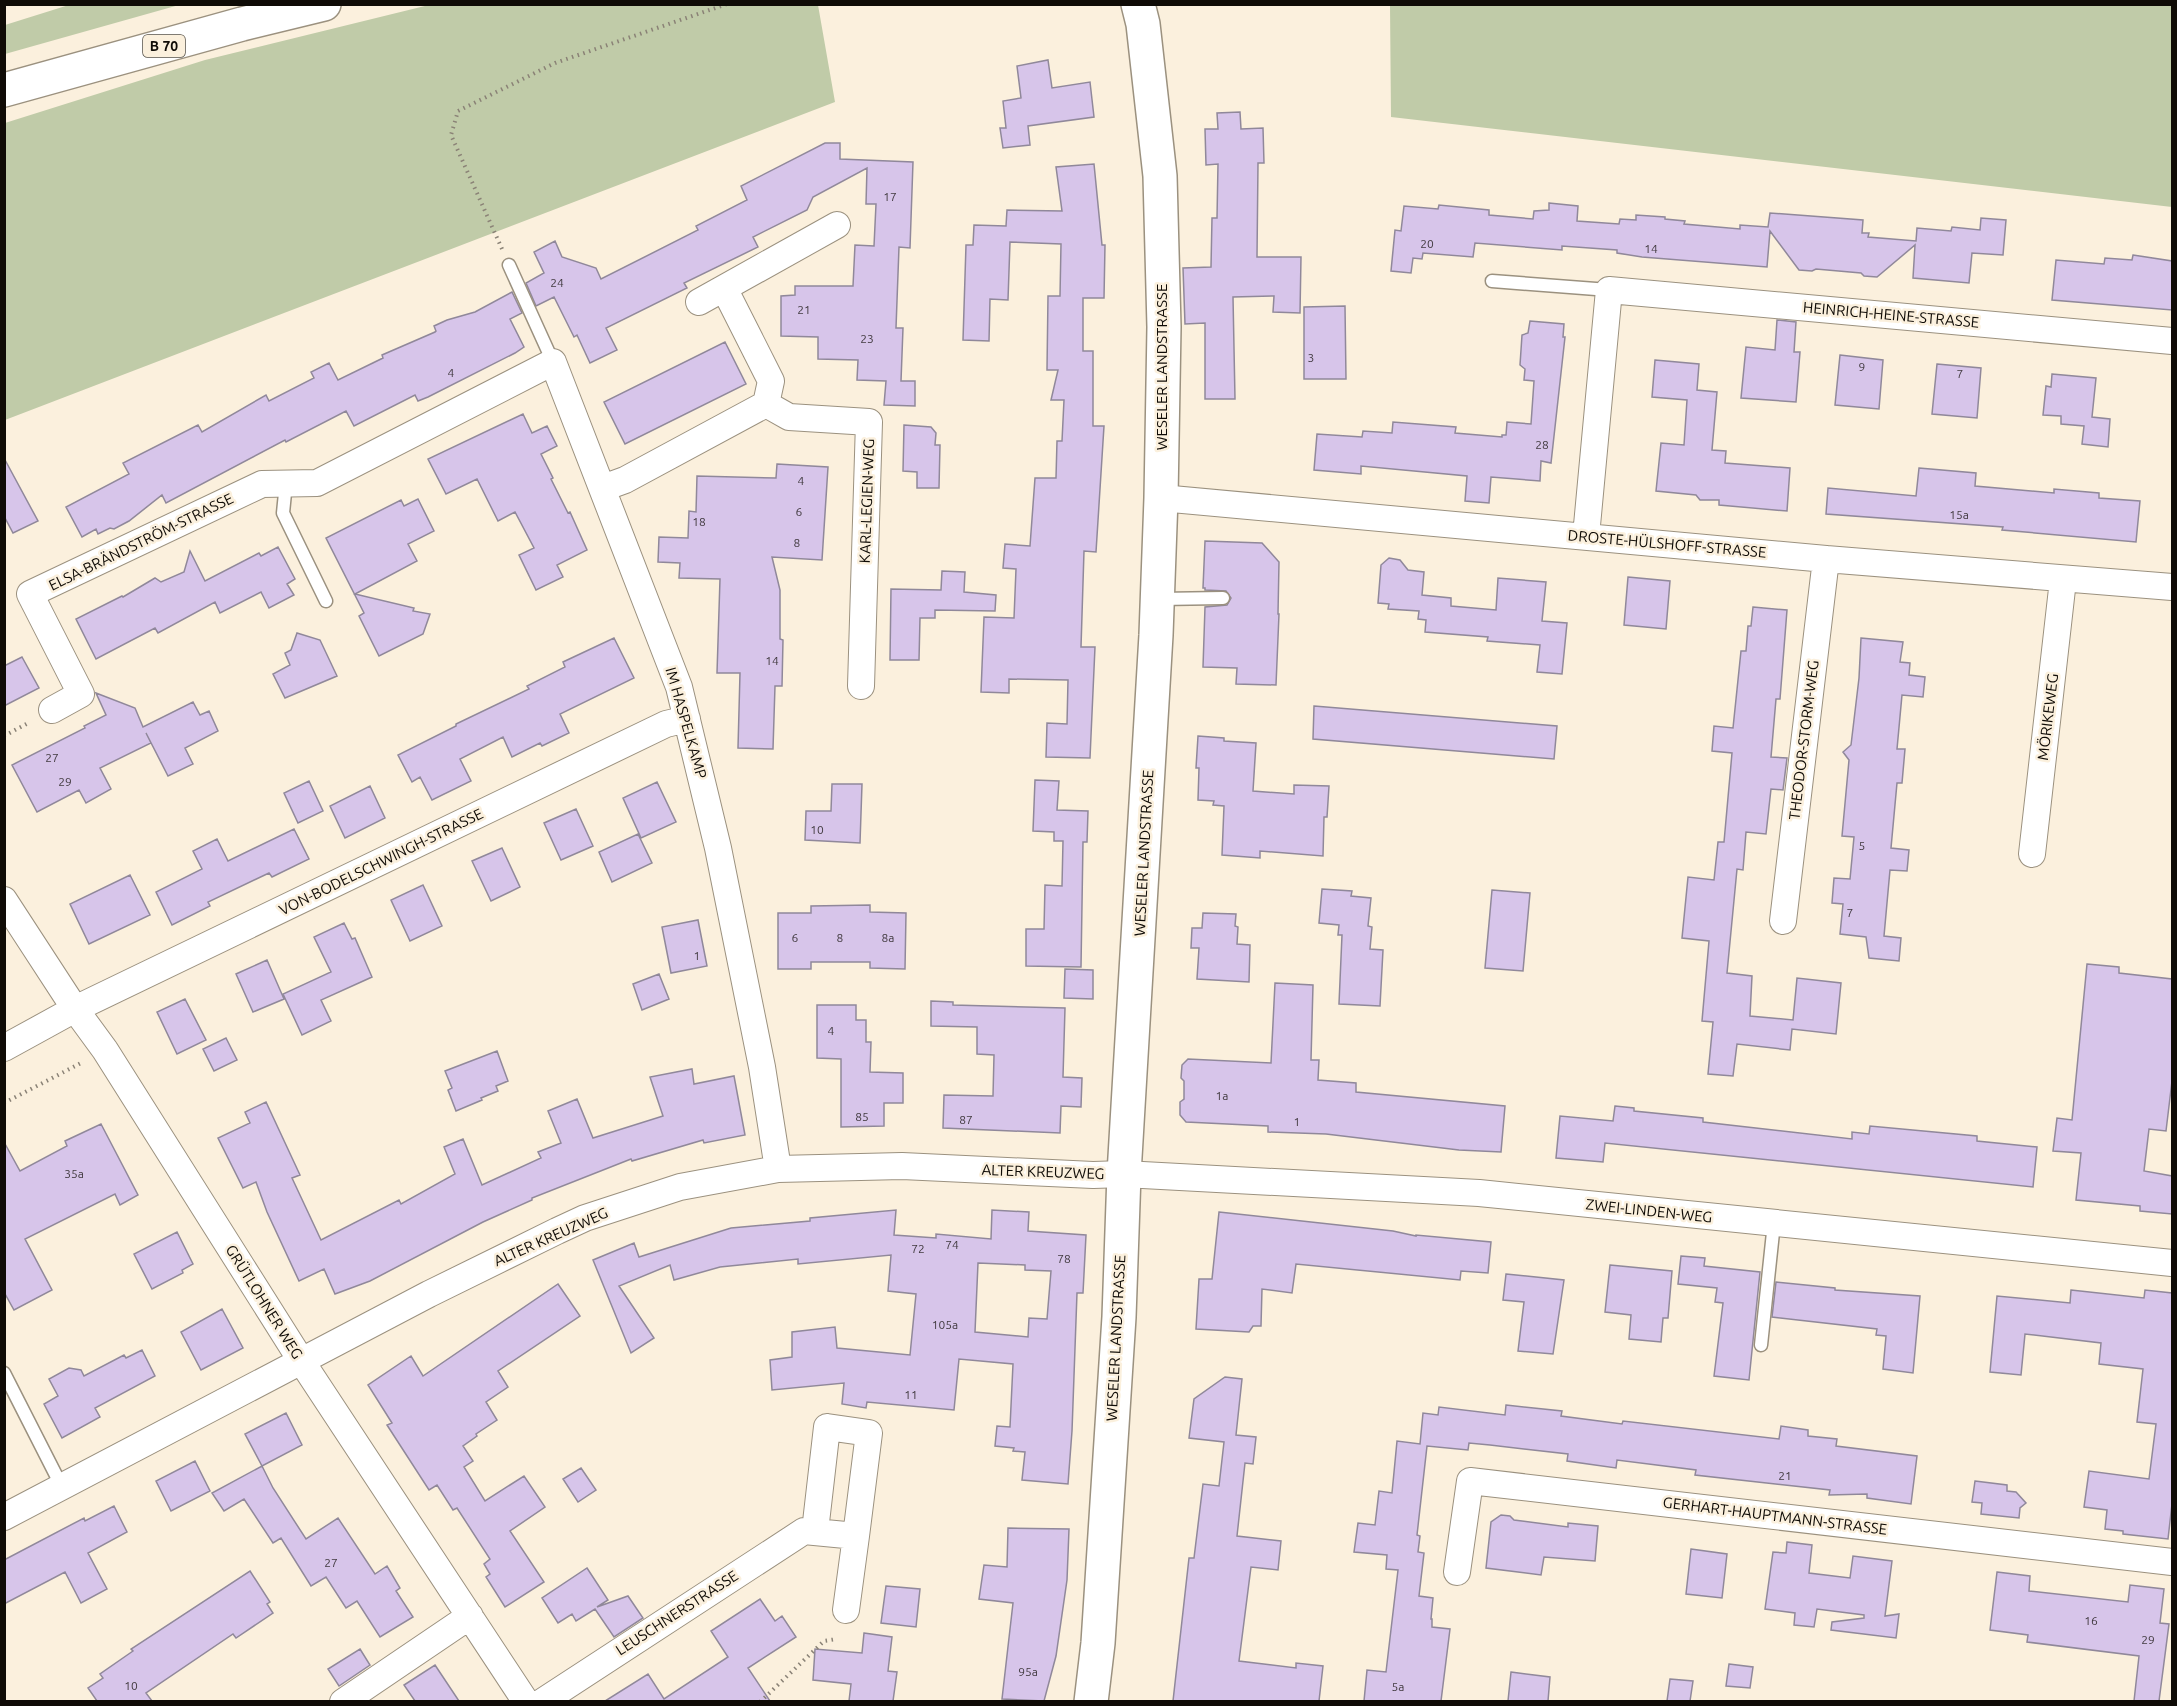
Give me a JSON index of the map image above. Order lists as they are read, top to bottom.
{
  "streets": {
    "street": [
      "B 70",
      "HEINRICH-HEINE-STRASSE",
      "WESELER LANDSTRASSE",
      "KARL-LEGIEN-WEG",
      "ELSA-BRÄNDSTRÖM-STRASSE",
      "DROSTE-HÜLSHOFF-STRASSE",
      "MÖRIKEWEG",
      "IM HASPELKAMP",
      "THEODOR-STORM-WEG",
      "VON-BODELSCHWINGH-STRASSE",
      "ALTER KREUZWEG",
      "ZWEI-LINDEN-WEG",
      "GRÜTLOHNER WEG",
      "GERHART-HAUPTMANN-STRASSE",
      "LEUSCHNERSTRASSE"
    ]
  },
  "crossings": [
    ["WESELER LANDSTRASSE", "DROSTE-HÜLSHOFF-STRASSE"],
    ["WESELER LANDSTRASSE", "ALTER KREUZWEG"],
    ["WESELER LANDSTRASSE", "ZWEI-LINDEN-WEG"],
    ["ELSA-BRÄNDSTRÖM-STRASSE", "IM HASPELKAMP"],
    ["DROSTE-HÜLSHOFF-STRASSE", "MÖRIKEWEG"],
    ["DROSTE-HÜLSHOFF-STRASSE", "THEODOR-STORM-WEG"],
    ["IM HASPELKAMP", "VON-BODELSCHWINGH-STRASSE"],
    ["IM HASPELKAMP", "ALTER KREUZWEG"],
    ["VON-BODELSCHWINGH-STRASSE", "GRÜTLOHNER WEG"],
    ["ALTER KREUZWEG", "ZWEI-LINDEN-WEG"],
    ["ALTER KREUZWEG", "GRÜTLOHNER WEG"]
  ],
  "house_numbers": [
    "17",
    "20",
    "14",
    "24",
    "21",
    "23",
    "3",
    "9",
    "4",
    "7",
    "28",
    "4",
    "6",
    "15a",
    "18",
    "8",
    "14",
    "27",
    "29",
    "10",
    "5",
    "7",
    "6",
    "8",
    "8a",
    "1",
    "4",
    "1a",
    "85",
    "87",
    "1",
    "35a",
    "74",
    "72",
    "78",
    "105a",
    "11",
    "21",
    "27",
    "16",
    "29",
    "95a",
    "10",
    "5a"
  ]
}
